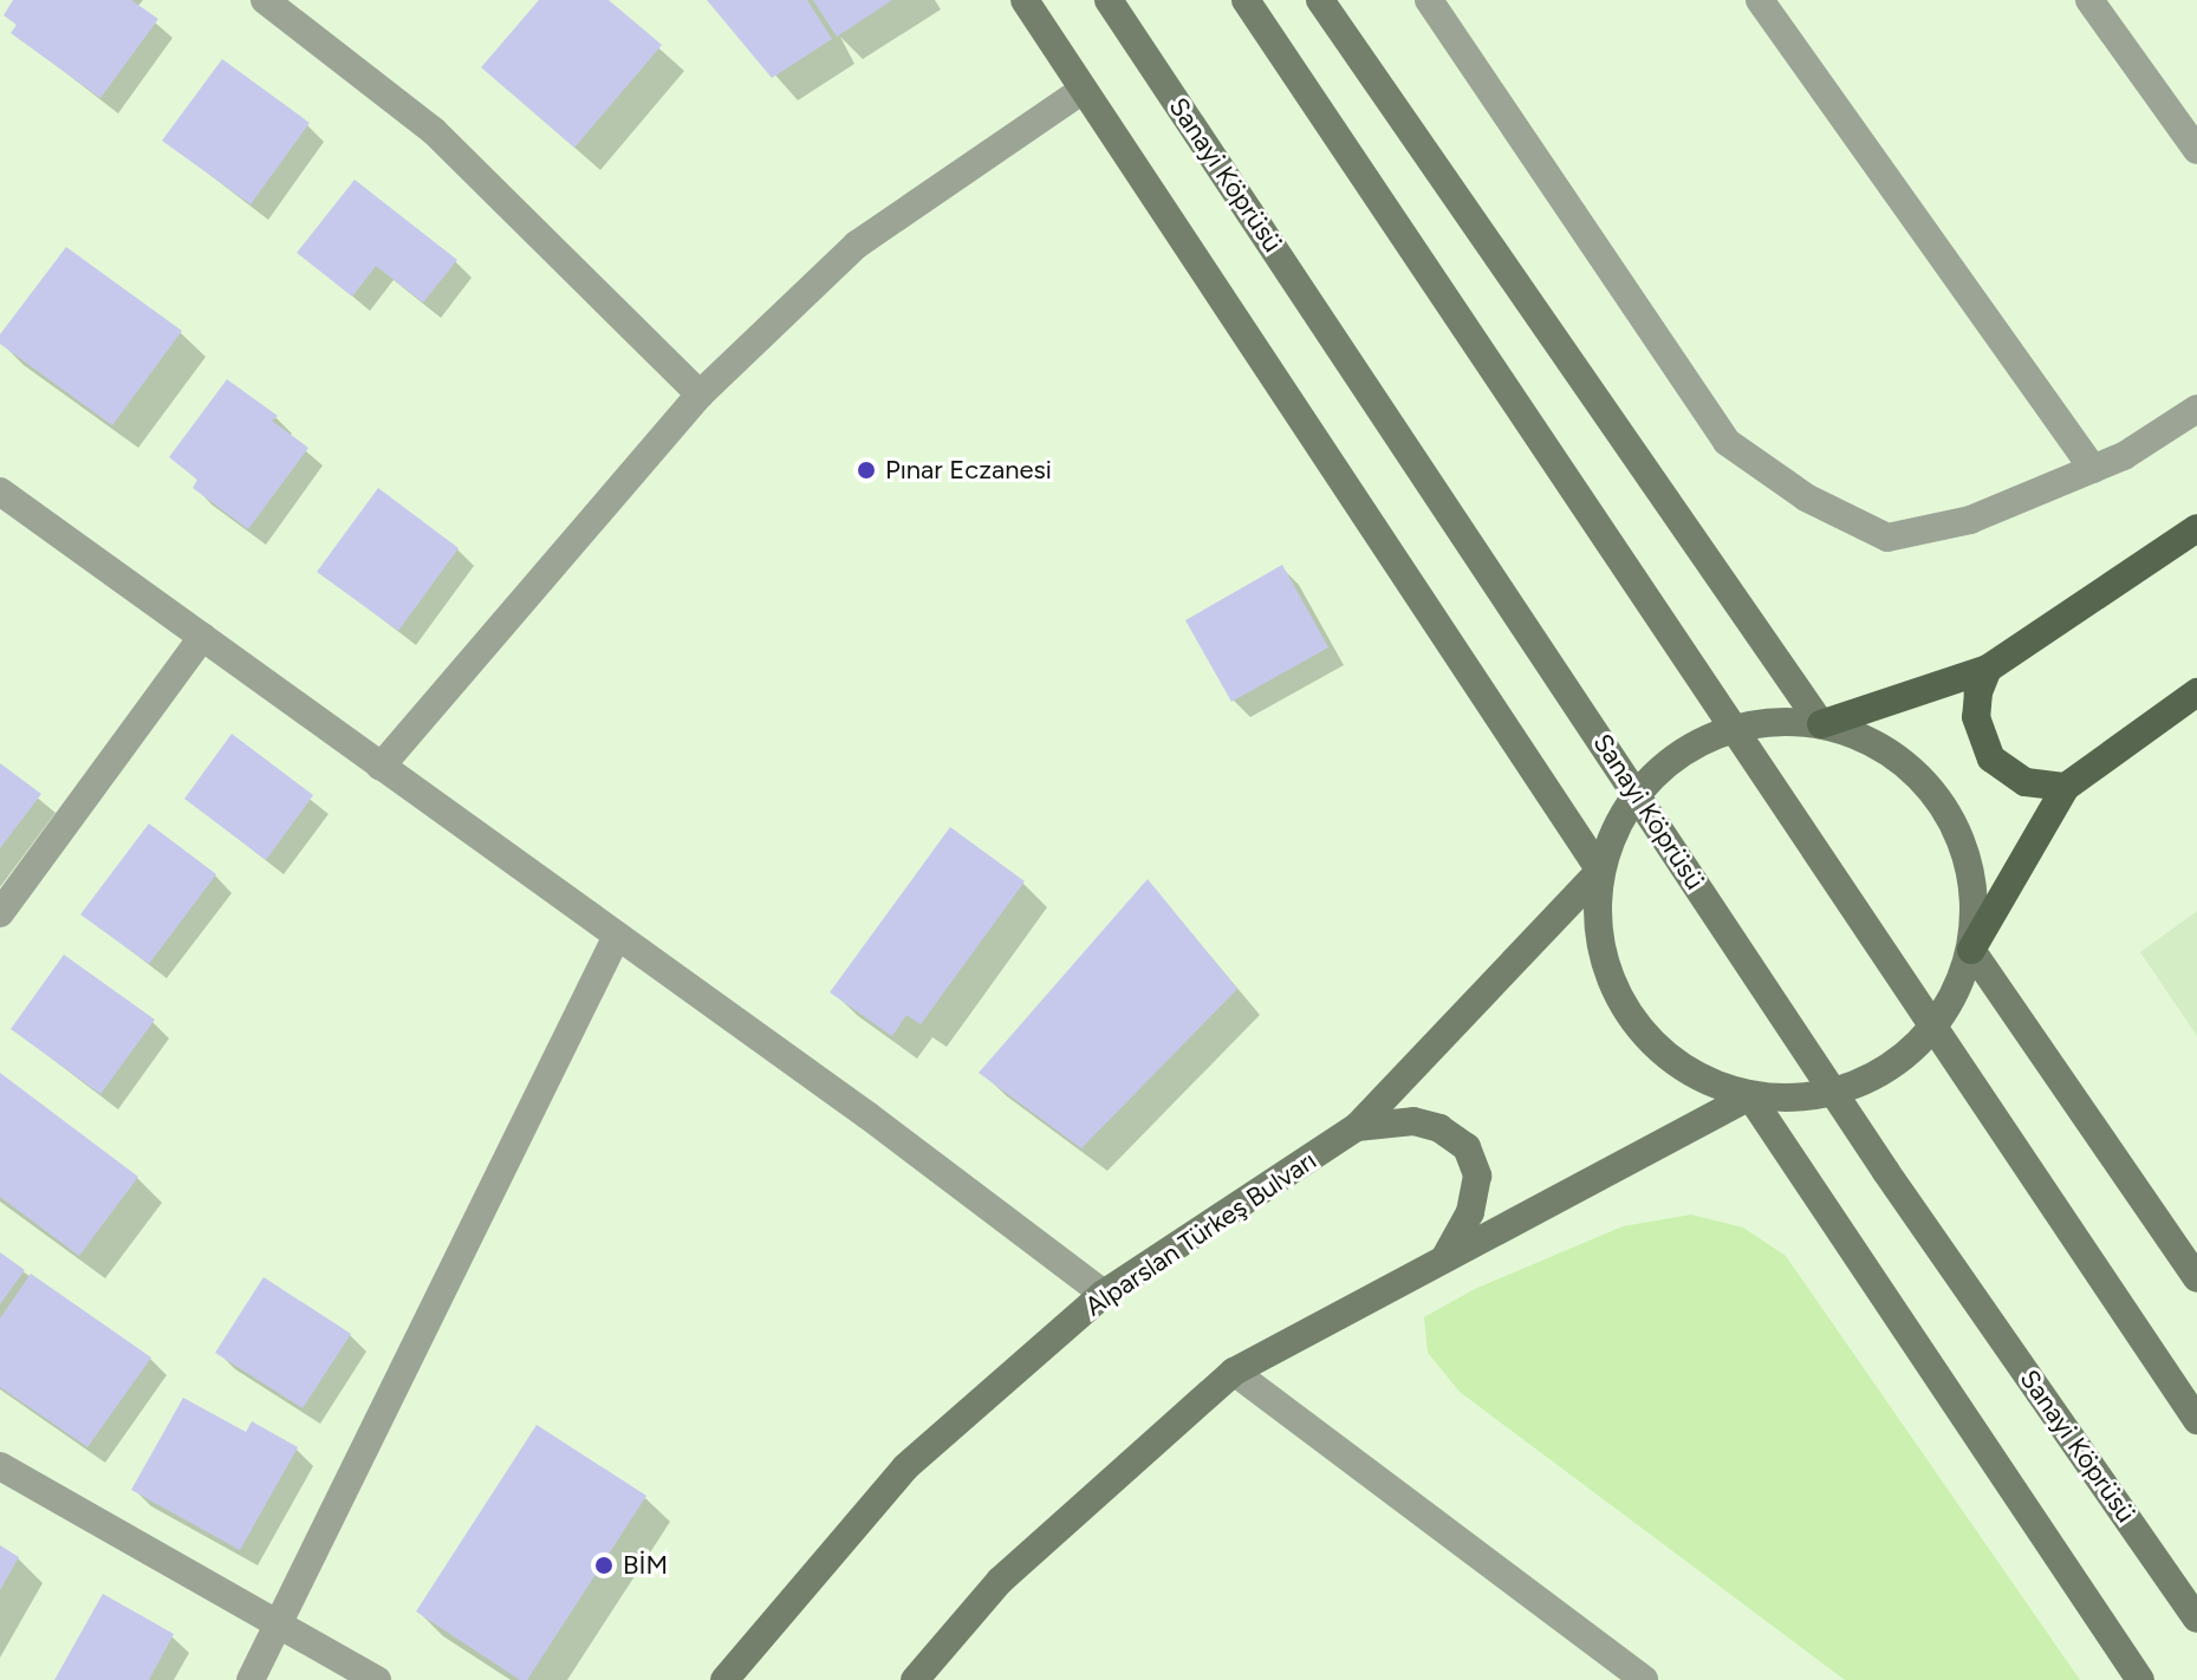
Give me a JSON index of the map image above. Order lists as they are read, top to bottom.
{
  "streets": {
    "main road": ["Sanayi Köprüsü", "Alparslan Türkeş Bulvarı"]
  },
  "places": ["Pınar Eczanesi", "BİM"]
}
